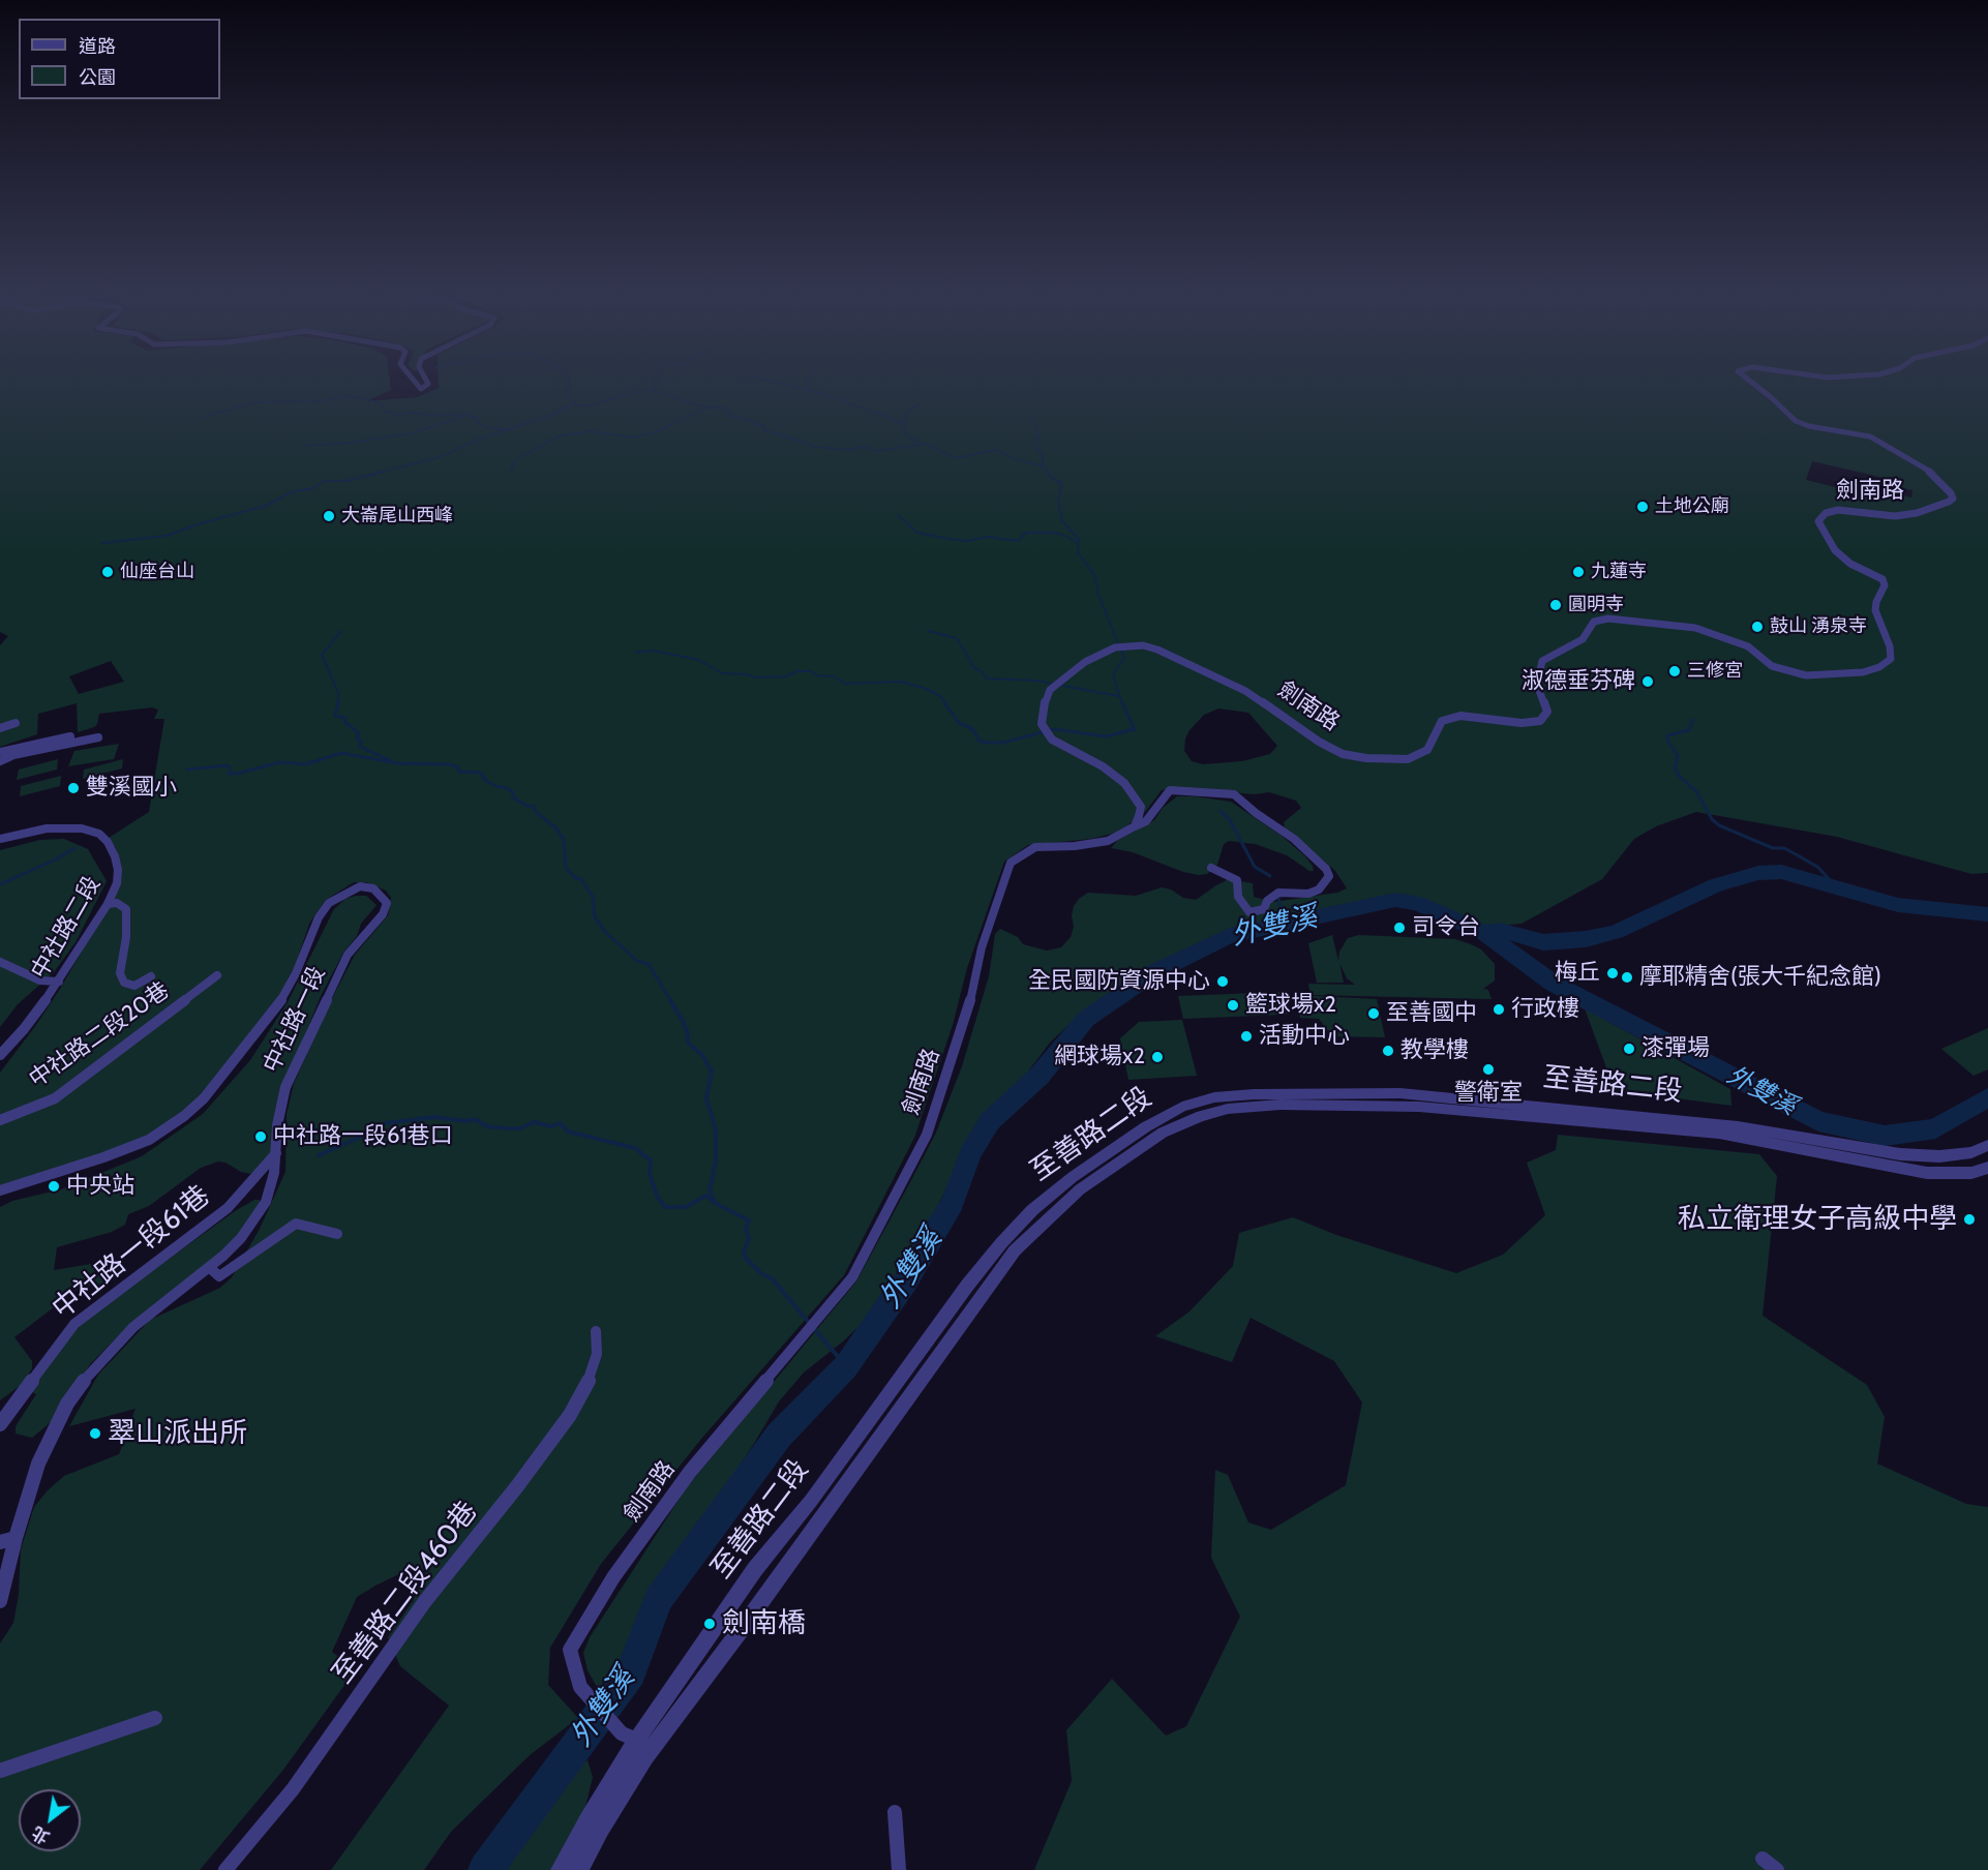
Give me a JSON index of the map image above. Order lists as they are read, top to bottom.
{
  "streets": {
    "street": [
      "劍南路",
      "中社路二段",
      "中社路一段",
      "中社路二段20巷",
      "至善路二段",
      "中社路一段61巷",
      "至善路二段460巷"
    ]
  },
  "crossings": [
    ["劍南路", "至善路二段"],
    ["中社路一段", "中社路一段61巷"]
  ],
  "water": ["外雙溪"],
  "places": [
    "土地公廟",
    "大崙尾山西峰",
    "仙座台山",
    "九蓮寺",
    "圓明寺",
    "鼓山 湧泉寺",
    "三修宮",
    "淑德垂芬碑",
    "雙溪國小",
    "司令台",
    "梅丘",
    "摩耶精舍(張大千紀念館)",
    "全民國防資源中心",
    "籃球場x2",
    "行政樓",
    "至善國中",
    "活動中心",
    "漆彈場",
    "教學樓",
    "網球場x2",
    "警衛室",
    "中社路一段61巷口",
    "中央站",
    "私立衛理女子高級中學",
    "翠山派出所",
    "劍南橋"
  ],
  "legend": ["道路", "公園"],
  "north": "bottom left"
}
